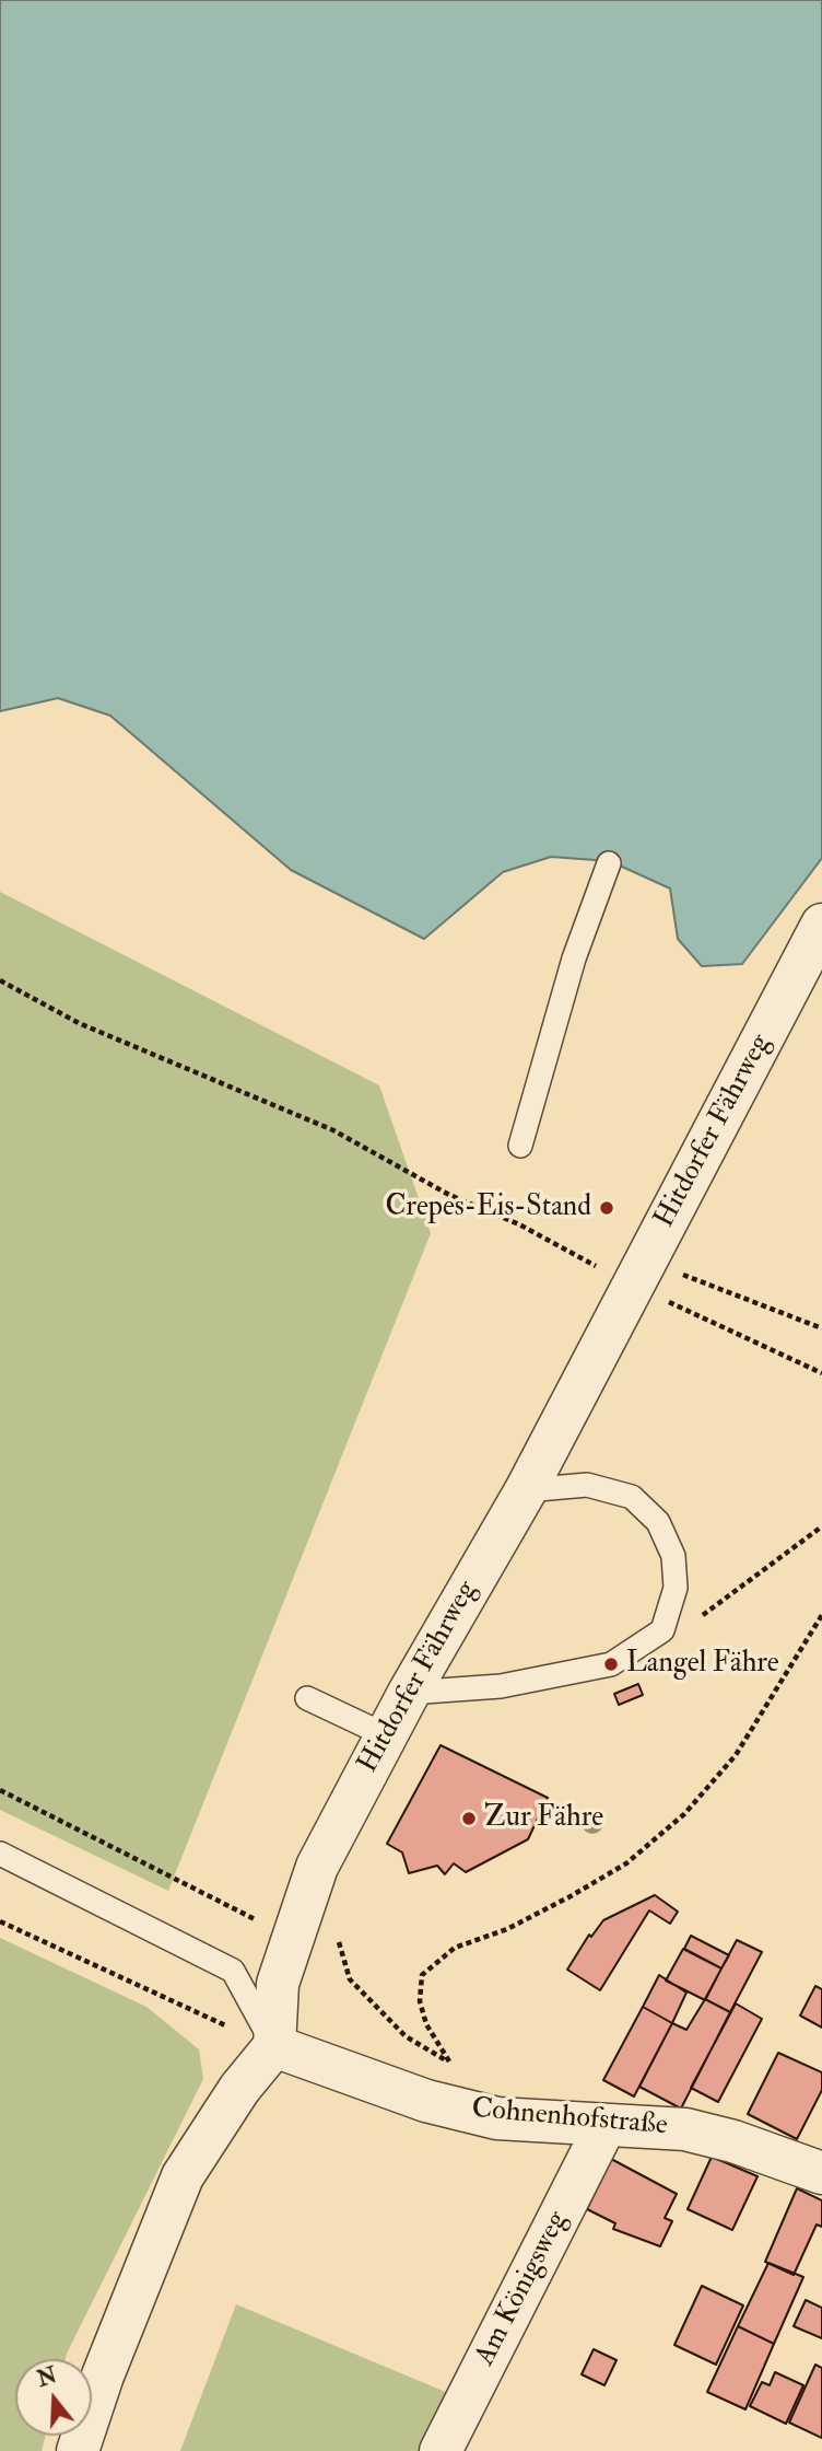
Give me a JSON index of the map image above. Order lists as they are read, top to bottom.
{
  "streets": {
    "street": ["Hitdorfer Fährweg", "Cohnenhofstraße", "Am Königsweg"]
  },
  "crossings": [
    ["Hitdorfer Fährweg", "Cohnenhofstraße"],
    ["Cohnenhofstraße", "Am Königsweg"]
  ],
  "places": ["Crepes-Eis-Stand", "Langel Fähre", "Zur Fähre"],
  "north": "top"
}
